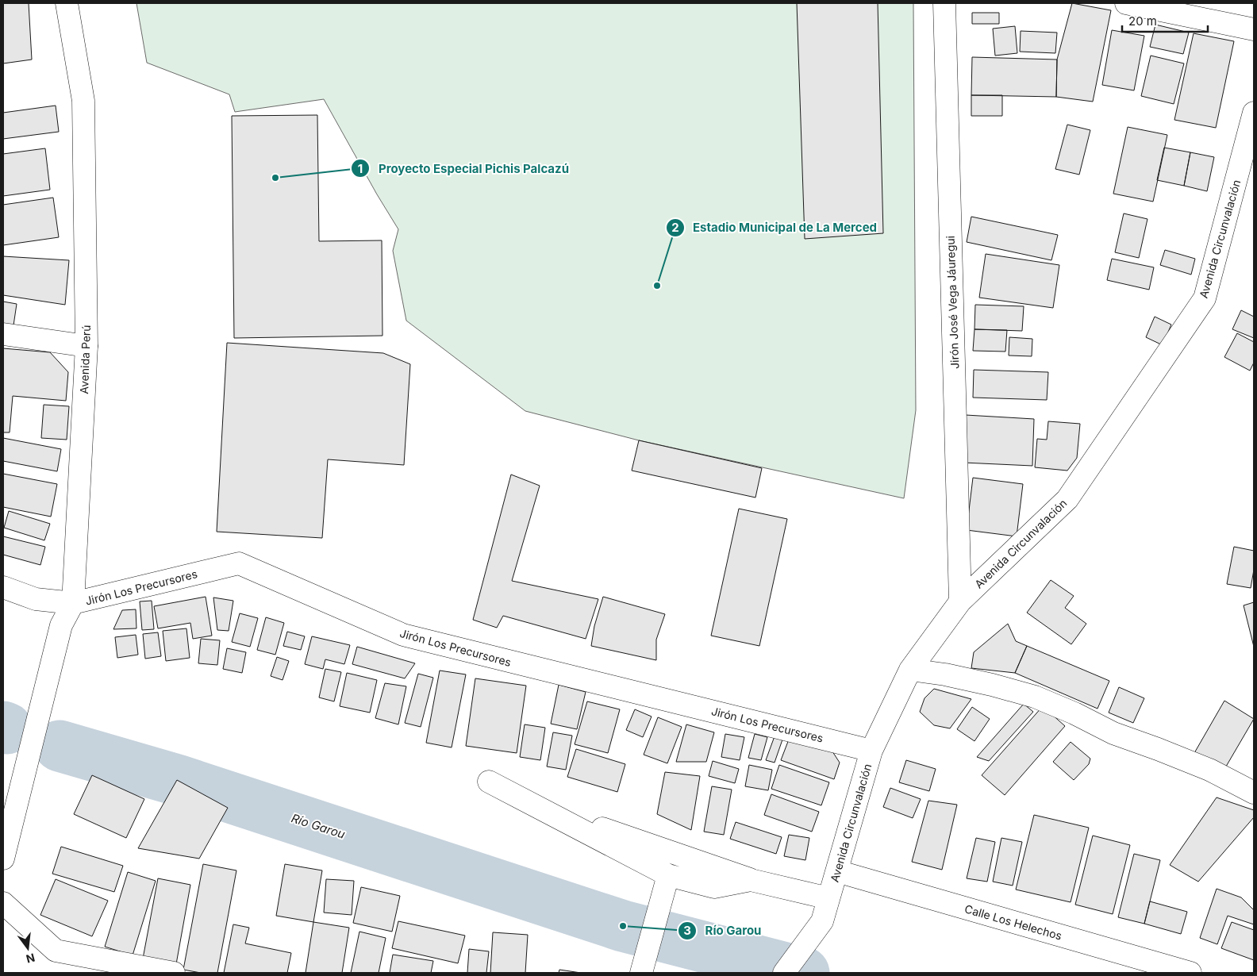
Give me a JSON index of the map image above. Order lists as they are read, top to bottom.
{
  "streets": {
    "main road": [
      "Avenida Circunvalación",
      "Jirón José Vega Jáuregui",
      "Avenida Perú",
      "Jirón Los Precursores",
      "Calle Los Helechos"
    ]
  },
  "crossings": [
    ["Avenida Circunvalación", "Jirón José Vega Jáuregui"],
    ["Avenida Circunvalación", "Jirón Los Precursores"],
    ["Avenida Circunvalación", "Calle Los Helechos"],
    ["Avenida Perú", "Jirón Los Precursores"]
  ],
  "water": ["Río Garou"],
  "places": ["Proyecto Especial Pichis Palcazú", "Estadio Municipal de La Merced", "Río Garou"],
  "scale_bar": "20 m",
  "north": "bottom"
}
